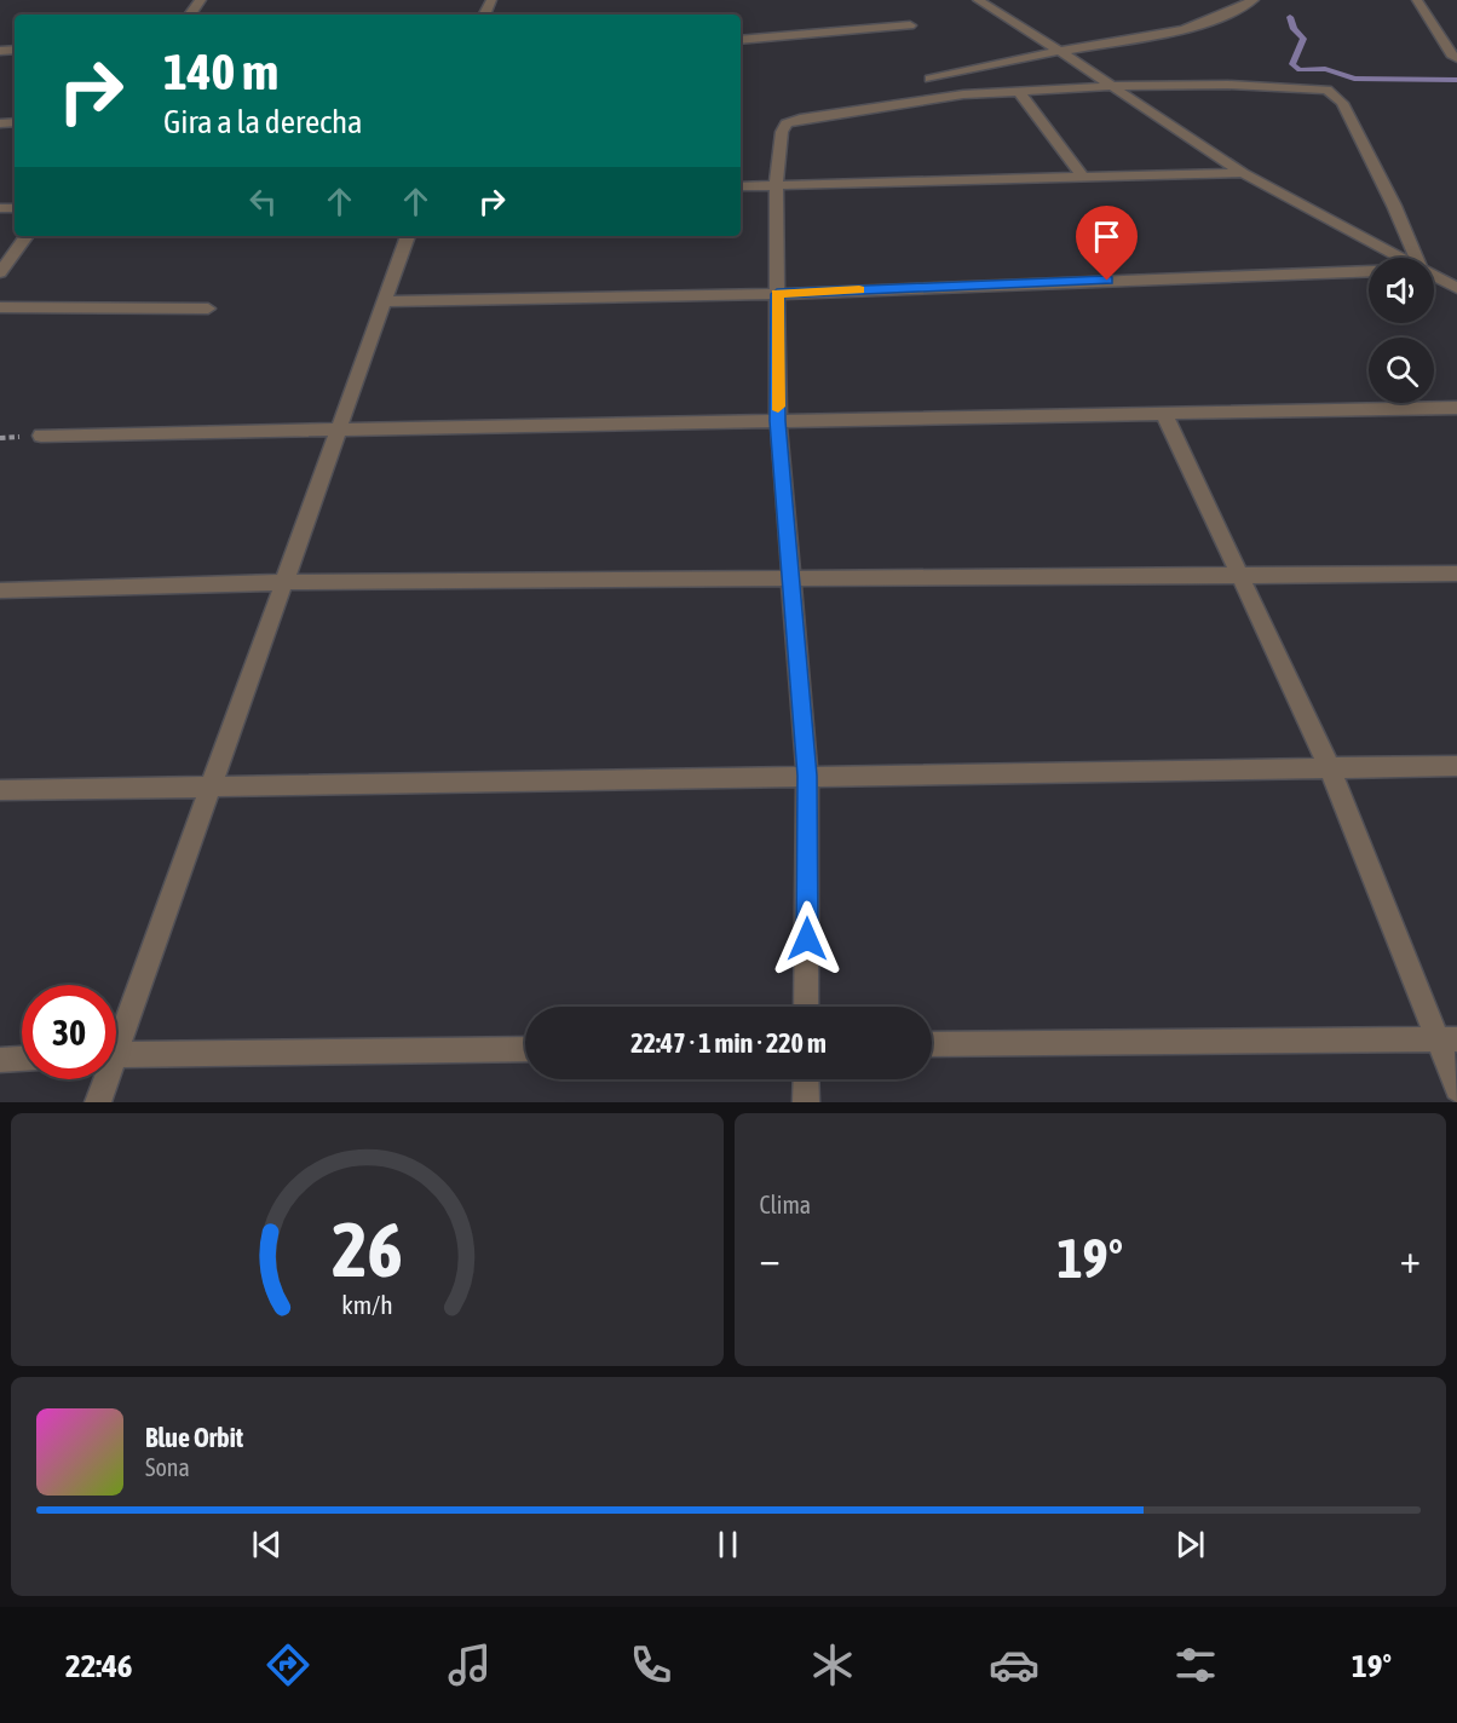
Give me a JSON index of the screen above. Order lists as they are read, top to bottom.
{
  "page": {
    "turn": ["140 m", "Gira a la derecha"],
    "limit": "30",
    "trip": "22:47 · 1 min · 220 m",
    "tile": "Clima",
    "heat": ["−", "19°", "+"],
    "song": ["Blue Orbit", "Sona"],
    "tabs": ["22:46", "19°"],
    "gauge": ["26", "km/h"]
  }
}
